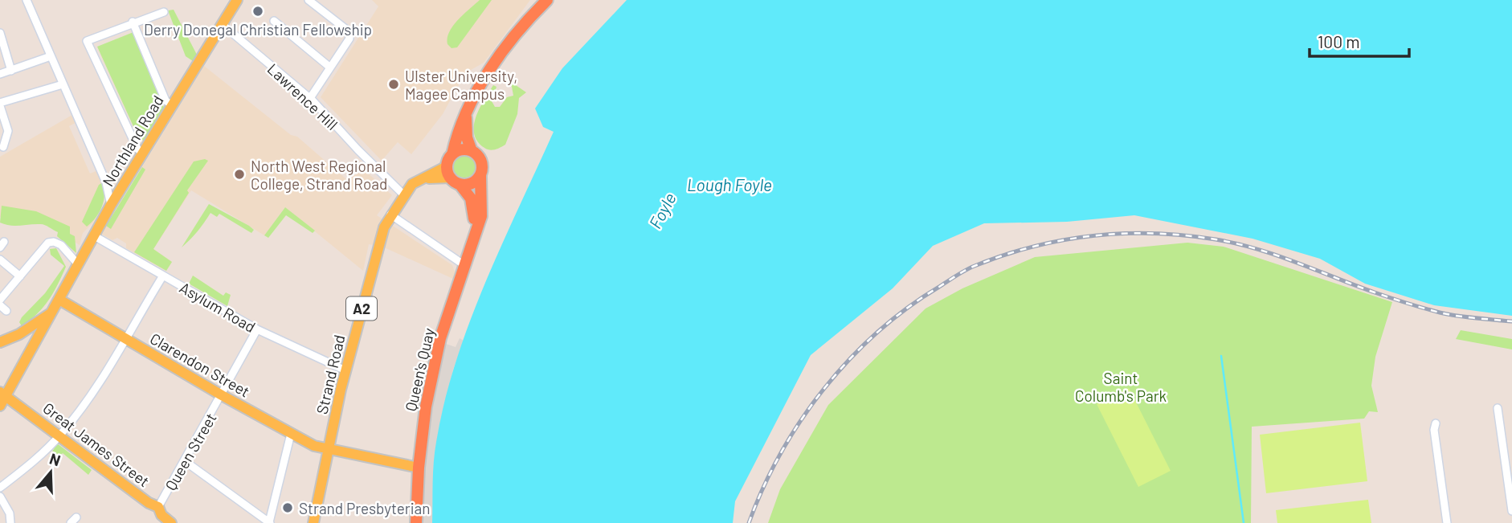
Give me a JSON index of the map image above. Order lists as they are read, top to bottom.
{
  "streets": {
    "highway": ["A2", "Queen's Quay"],
    "main road": [
      "Northland Road",
      "Clarendon Street",
      "Strand Road",
      "Great James Street"
    ],
    "street": ["Lawrence Hill", "Asylum Road", "Queen Street"]
  },
  "crossings": [
    ["Lawrence Hill", "Northland Road"],
    ["Lawrence Hill", "Strand Road"],
    ["Northland Road", "Asylum Road"],
    ["Northland Road", "Clarendon Street"],
    ["Northland Road", "Great James Street"],
    ["Asylum Road", "Strand Road"],
    ["Asylum Road", "Queen Street"],
    ["A2", "Queen's Quay"],
    ["A2", "Strand Road"],
    ["Clarendon Street", "Queen's Quay"],
    ["Clarendon Street", "Strand Road"],
    ["Clarendon Street", "Queen Street"],
    ["Queen's Quay", "Strand Road"],
    ["Great James Street", "Queen Street"]
  ],
  "water": ["Lough Foyle", "Foyle"],
  "parks": ["Saint Columb's Park"],
  "places": [
    "Derry Donegal Christian Fellowship",
    "Ulster University, Magee Campus",
    "North West Regional College, Strand Road",
    "Strand Presbyterian"
  ],
  "scale_bar": "100 m",
  "north": "top"
}
